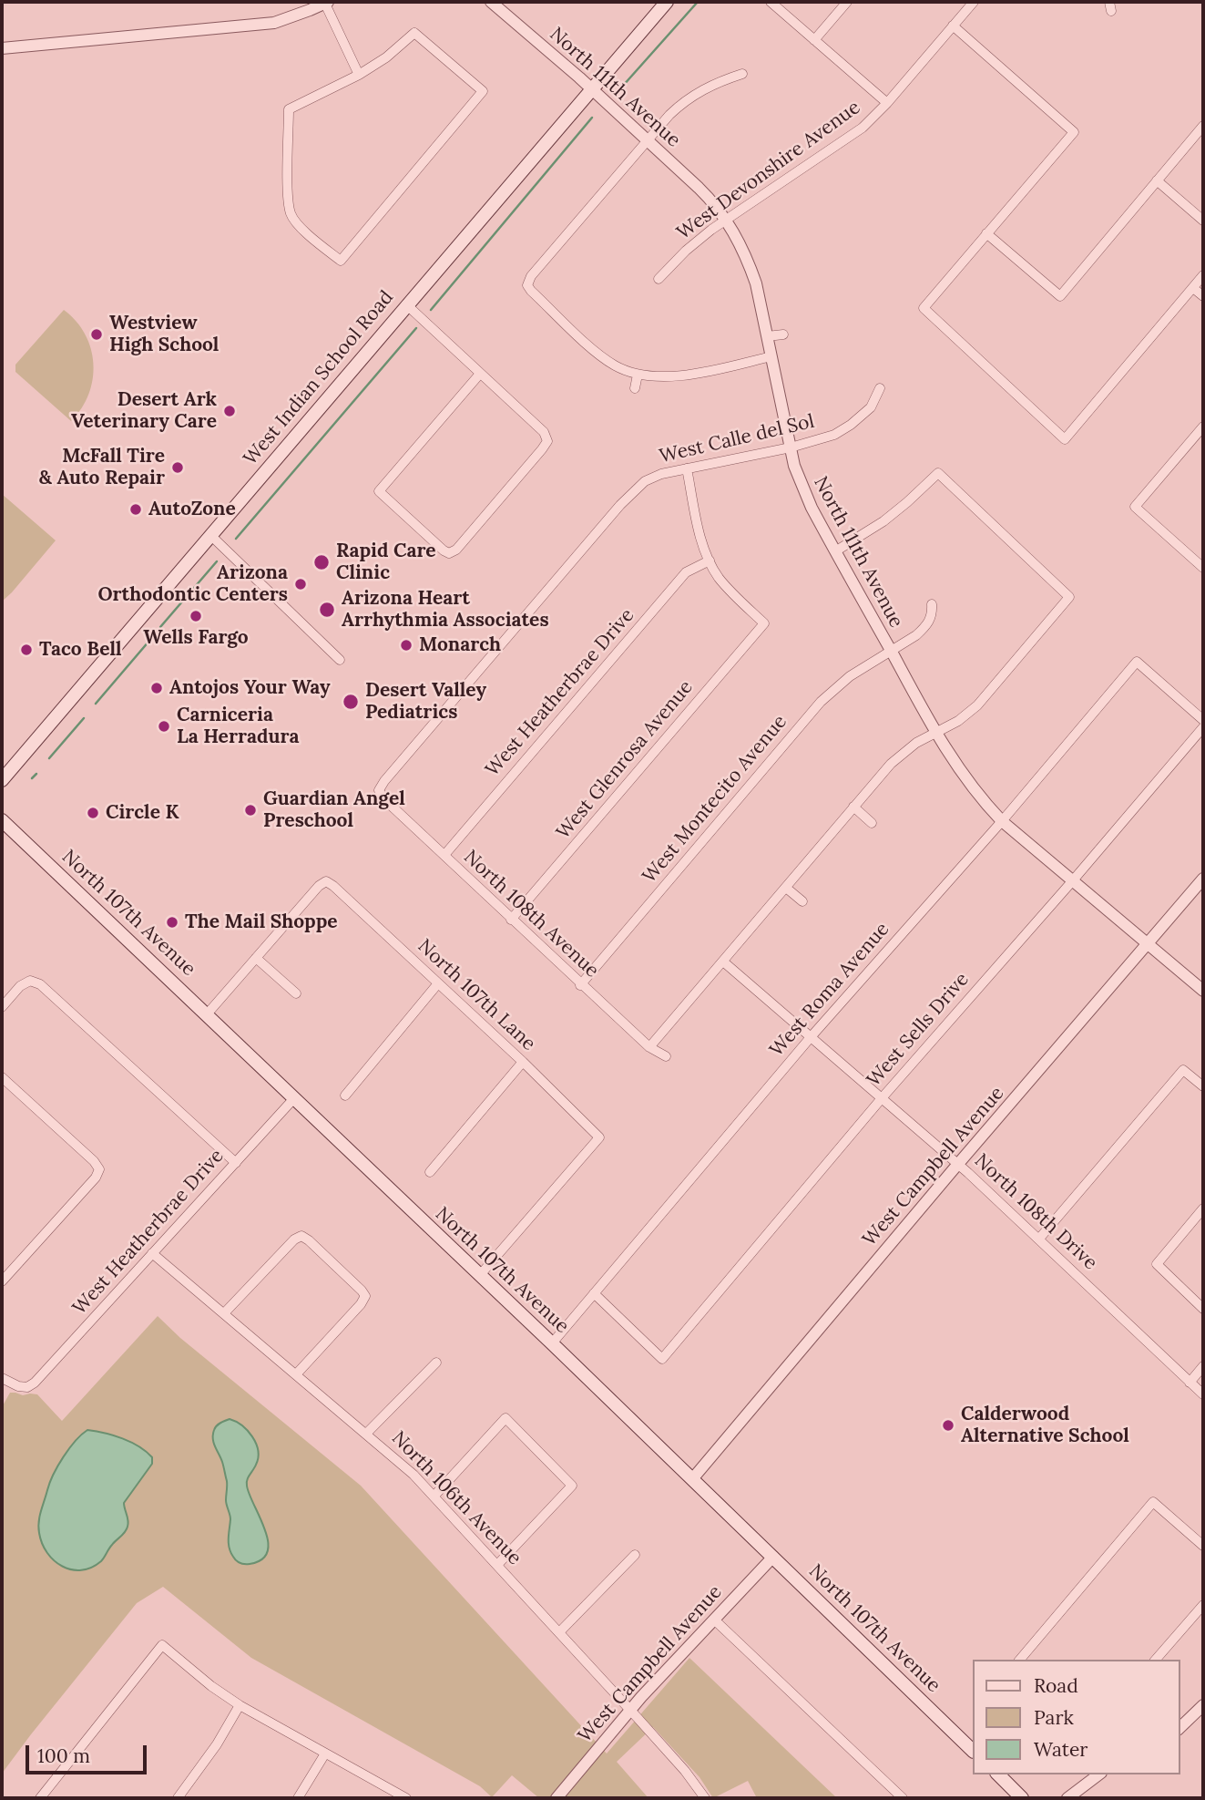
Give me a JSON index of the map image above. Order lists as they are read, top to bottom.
{
  "streets": {
    "main road": ["West Indian School Road", "North 107th Avenue"],
    "street": [
      "North 111th Avenue",
      "West Devonshire Avenue",
      "West Calle del Sol",
      "West Heatherbrae Drive",
      "West Glenrosa Avenue",
      "West Montecito Avenue",
      "North 108th Avenue",
      "West Roma Avenue",
      "North 107th Lane",
      "West Sells Drive",
      "West Campbell Avenue",
      "North 108th Drive",
      "North 106th Avenue"
    ]
  },
  "crossings": [
    ["North 111th Avenue", "West Devonshire Avenue"],
    ["North 111th Avenue", "West Indian School Road"],
    ["North 111th Avenue", "West Calle del Sol"],
    ["North 111th Avenue", "West Montecito Avenue"],
    ["North 111th Avenue", "West Roma Avenue"],
    ["North 111th Avenue", "West Sells Drive"],
    ["North 111th Avenue", "West Campbell Avenue"],
    ["West Calle del Sol", "North 108th Avenue"],
    ["West Heatherbrae Drive", "West Glenrosa Avenue"],
    ["West Heatherbrae Drive", "North 107th Avenue"],
    ["West Heatherbrae Drive", "North 108th Avenue"],
    ["West Heatherbrae Drive", "North 106th Avenue"],
    ["West Glenrosa Avenue", "North 108th Avenue"],
    ["West Montecito Avenue", "North 108th Avenue"],
    ["North 107th Avenue", "West Roma Avenue"],
    ["North 107th Avenue", "North 107th Lane"],
    ["North 107th Avenue", "West Campbell Avenue"],
    ["West Roma Avenue", "West Sells Drive"],
    ["West Roma Avenue", "North 108th Drive"],
    ["West Sells Drive", "North 108th Drive"],
    ["West Campbell Avenue", "North 108th Drive"],
    ["West Campbell Avenue", "North 106th Avenue"]
  ],
  "places": [
    "Westview High School",
    "Desert Ark Veterinary Care",
    "McFall Tire & Auto Repair",
    "AutoZone",
    "Rapid Care Clinic",
    "Arizona Orthodontic Centers",
    "Arizona Heart Arrhythmia Associates",
    "Wells Fargo",
    "Monarch",
    "Taco Bell",
    "Antojos Your Way",
    "Desert Valley Pediatrics",
    "Carniceria La Herradura",
    "Guardian Angel Preschool",
    "Circle K",
    "The Mail Shoppe",
    "Calderwood Alternative School"
  ],
  "legend": ["Road", "Park", "Water"],
  "scale_bar": "100 m"
}
